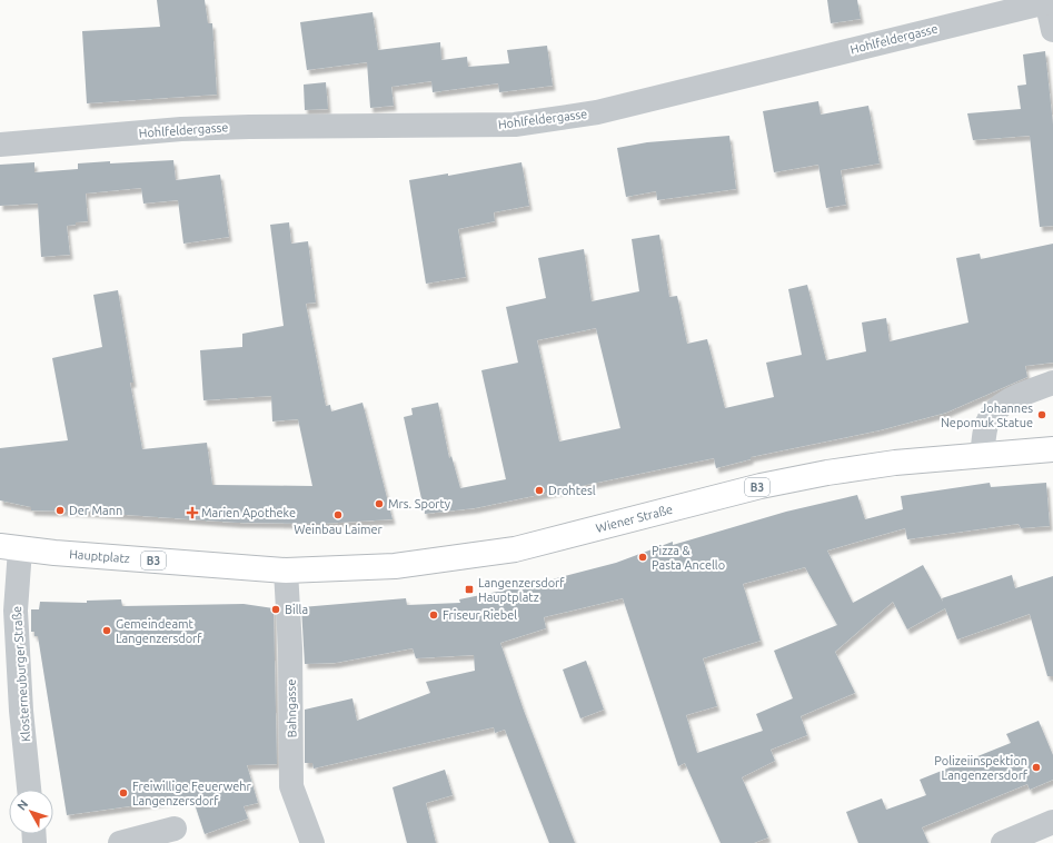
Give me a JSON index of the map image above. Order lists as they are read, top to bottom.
{
  "streets": {
    "main road": ["B3", "Wiener Straße", "Hauptplatz"],
    "street": ["Hohlfeldergasse", "Klosterneuburger Straße", "Bahngasse"]
  },
  "crossings": [
    ["Wiener Straße", "Hauptplatz"],
    ["Wiener Straße", "Bahngasse"],
    ["Hauptplatz", "Klosterneuburger Straße"],
    ["Hauptplatz", "Bahngasse"]
  ],
  "places": {
    "other": [
      "Johannes Nepomuk Statue",
      "Drohtesl",
      "Mrs. Sporty",
      "Der Mann",
      "Weinbau Laimer",
      "Pizza & Pasta Ancello",
      "Billa",
      "Friseur Riebel",
      "Gemeindeamt Langenzersdorf",
      "Polizeiinspektion Langenzersdorf",
      "Freiwillige Feuerwehr Langenzersdorf"
    ],
    "health": ["Marien Apotheke"],
    "transit": ["Langenzersdorf Hauptplatz"]
  },
  "north": "top left"
}
